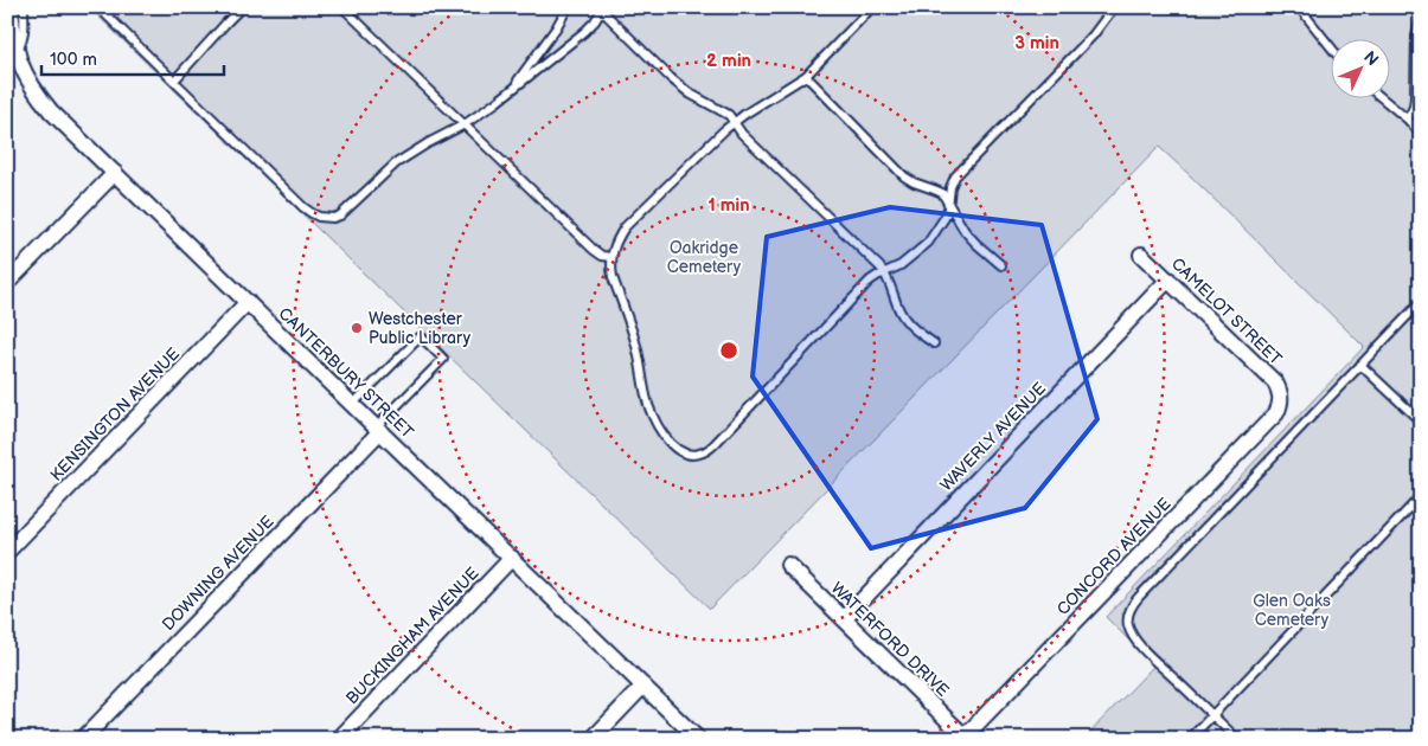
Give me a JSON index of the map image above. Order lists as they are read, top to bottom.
{
  "streets": {
    "street": [
      "CAMELOT STREET",
      "CANTERBURY STREET",
      "KENSINGTON AVENUE",
      "WAVERLY AVENUE",
      "CONCORD AVENUE",
      "DOWNING AVENUE",
      "BUCKINGHAM AVENUE",
      "WATERFORD DRIVE"
    ]
  },
  "crossings": [
    ["CAMELOT STREET", "WAVERLY AVENUE"],
    ["CAMELOT STREET", "CONCORD AVENUE"],
    ["CANTERBURY STREET", "KENSINGTON AVENUE"],
    ["CANTERBURY STREET", "DOWNING AVENUE"],
    ["CANTERBURY STREET", "BUCKINGHAM AVENUE"],
    ["WAVERLY AVENUE", "WATERFORD DRIVE"],
    ["CONCORD AVENUE", "WATERFORD DRIVE"]
  ],
  "parks": ["Oakridge Cemetery", "Glen Oaks Cemetery"],
  "places": ["Westchester Public Library"],
  "scale_bar": "100 m",
  "north": "top right",
  "rings": ["3 min", "2 min", "1 min"]
}
